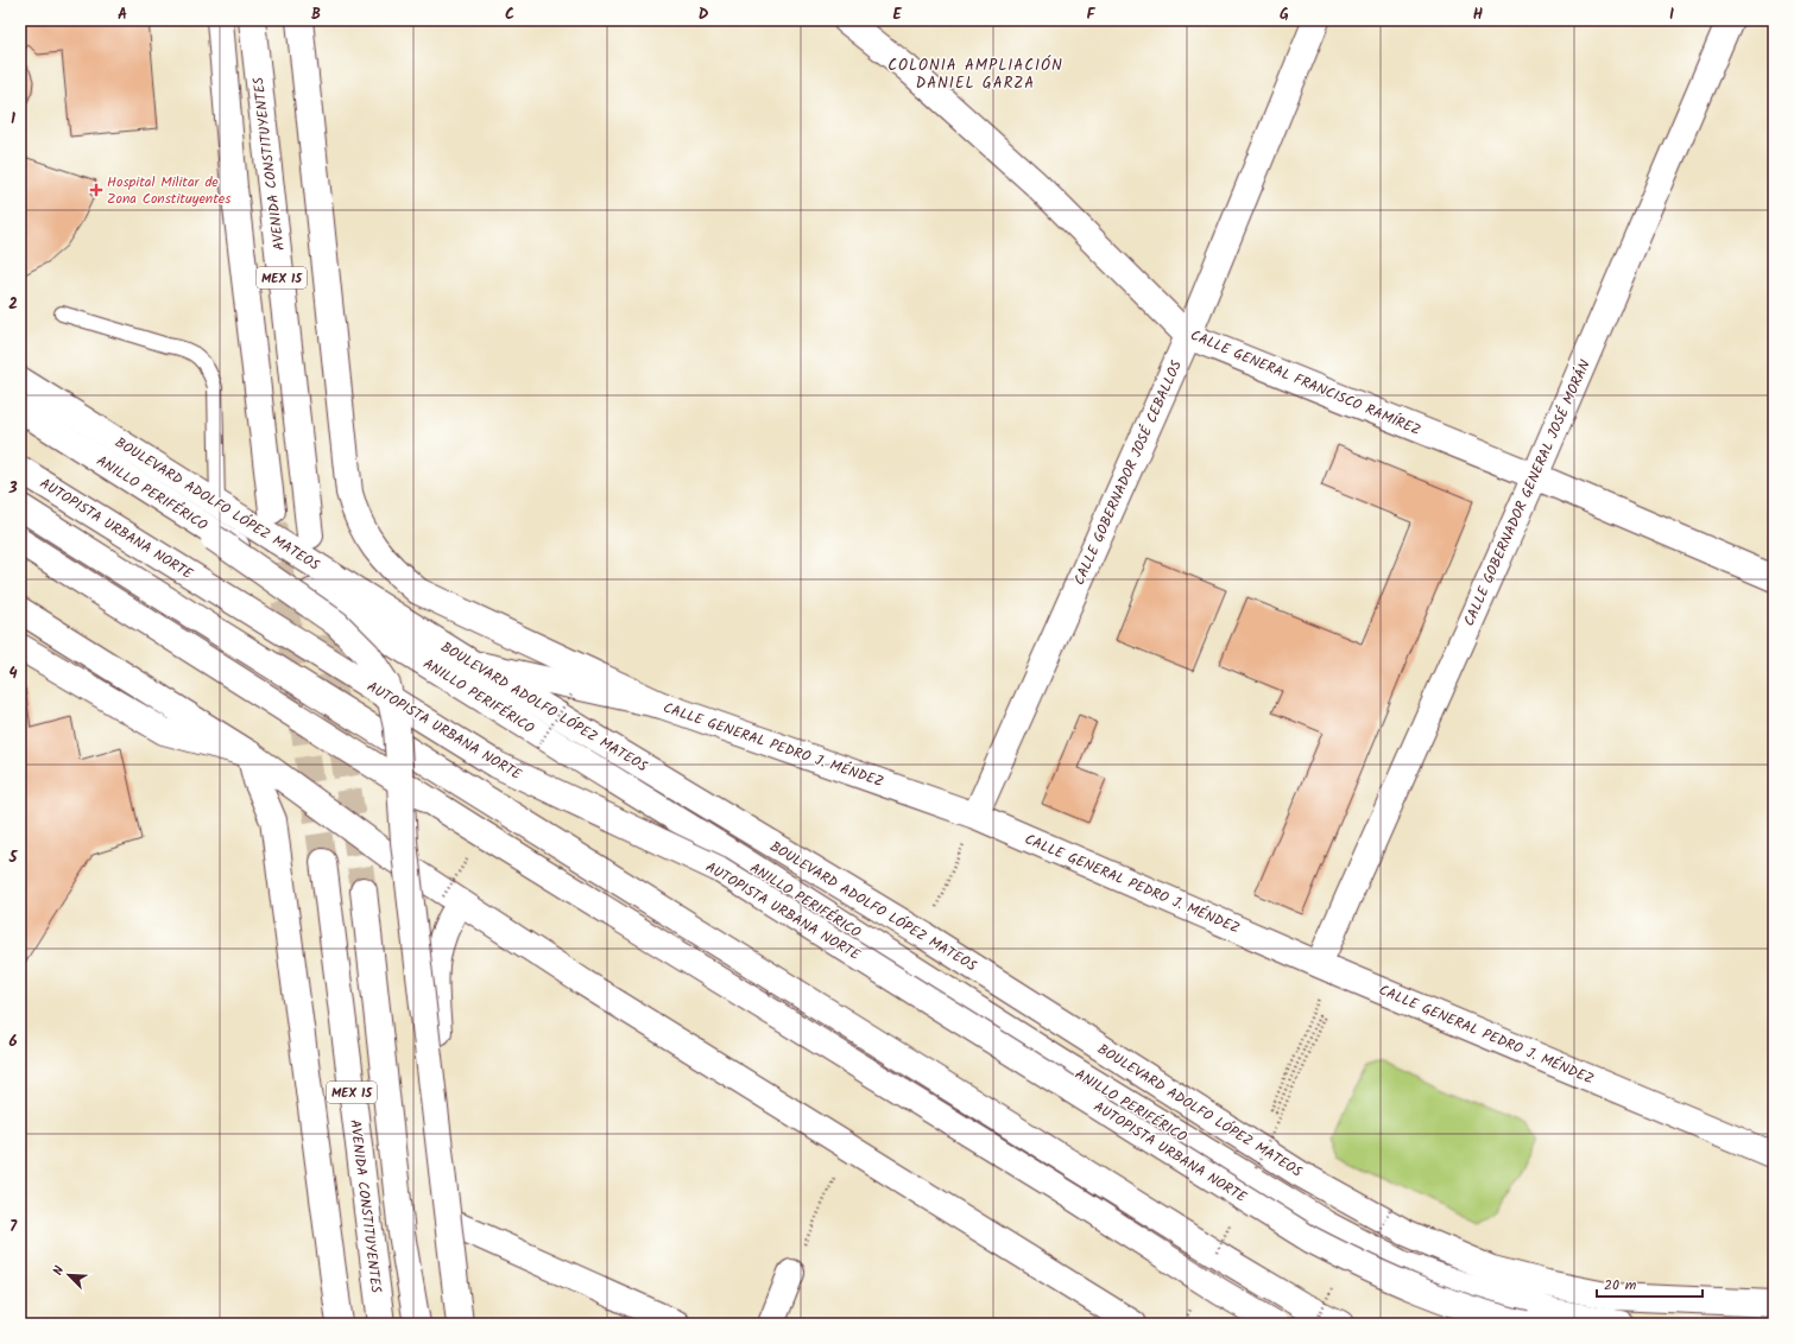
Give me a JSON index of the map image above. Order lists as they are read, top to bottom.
{
  "streets": {
    "main road": [
      "AVENIDA CONSTITUYENTES",
      "MEX 15",
      "CALLE GENERAL FRANCISCO RAMÍREZ",
      "CALLE GOBERNADOR JOSÉ CEBALLOS",
      "ANILLO PERIFÉRICO",
      "CALLE GOBERNADOR GENERAL JOSÉ MORÁN",
      "BOULEVARD ADOLFO LÓPEZ MATEOS",
      "AUTOPISTA URBANA NORTE",
      "CALLE GENERAL PEDRO J. MÉNDEZ"
    ]
  },
  "crossings": [
    ["CALLE GENERAL FRANCISCO RAMÍREZ", "CALLE GOBERNADOR JOSÉ CEBALLOS"],
    ["CALLE GENERAL FRANCISCO RAMÍREZ", "CALLE GOBERNADOR GENERAL JOSÉ MORÁN"],
    ["CALLE GOBERNADOR JOSÉ CEBALLOS", "CALLE GENERAL PEDRO J. MÉNDEZ"],
    ["CALLE GOBERNADOR GENERAL JOSÉ MORÁN", "CALLE GENERAL PEDRO J. MÉNDEZ"],
    ["BOULEVARD ADOLFO LÓPEZ MATEOS", "CALLE GENERAL PEDRO J. MÉNDEZ"]
  ],
  "districts": ["COLONIA AMPLIACIÓN DANIEL GARZA"],
  "places": {
    "health": ["Hospital Militar de Zona Constituyentes"]
  },
  "scale_bar": "20 m",
  "north": "top left",
  "grid": {
    "columns": [
      "A",
      "B",
      "C",
      "D",
      "E",
      "F",
      "G",
      "H",
      "I"
    ],
    "rows": [
      "1",
      "2",
      "3",
      "4",
      "5",
      "6",
      "7"
    ]
  }
}
